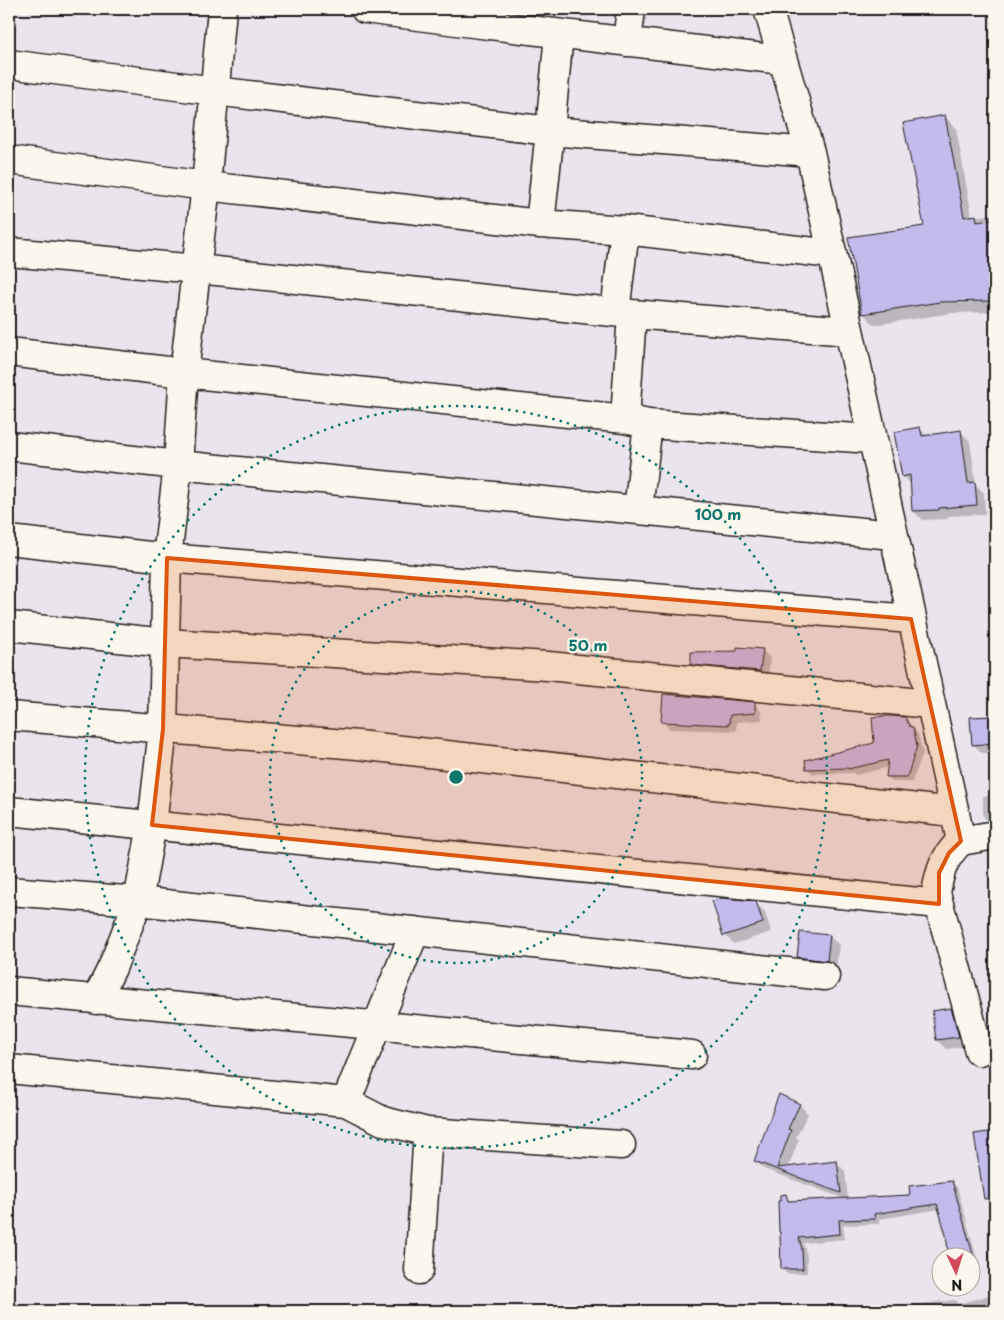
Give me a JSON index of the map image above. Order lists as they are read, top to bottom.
{
  "north": "bottom",
  "rings": ["100 m", "50 m"]
}
